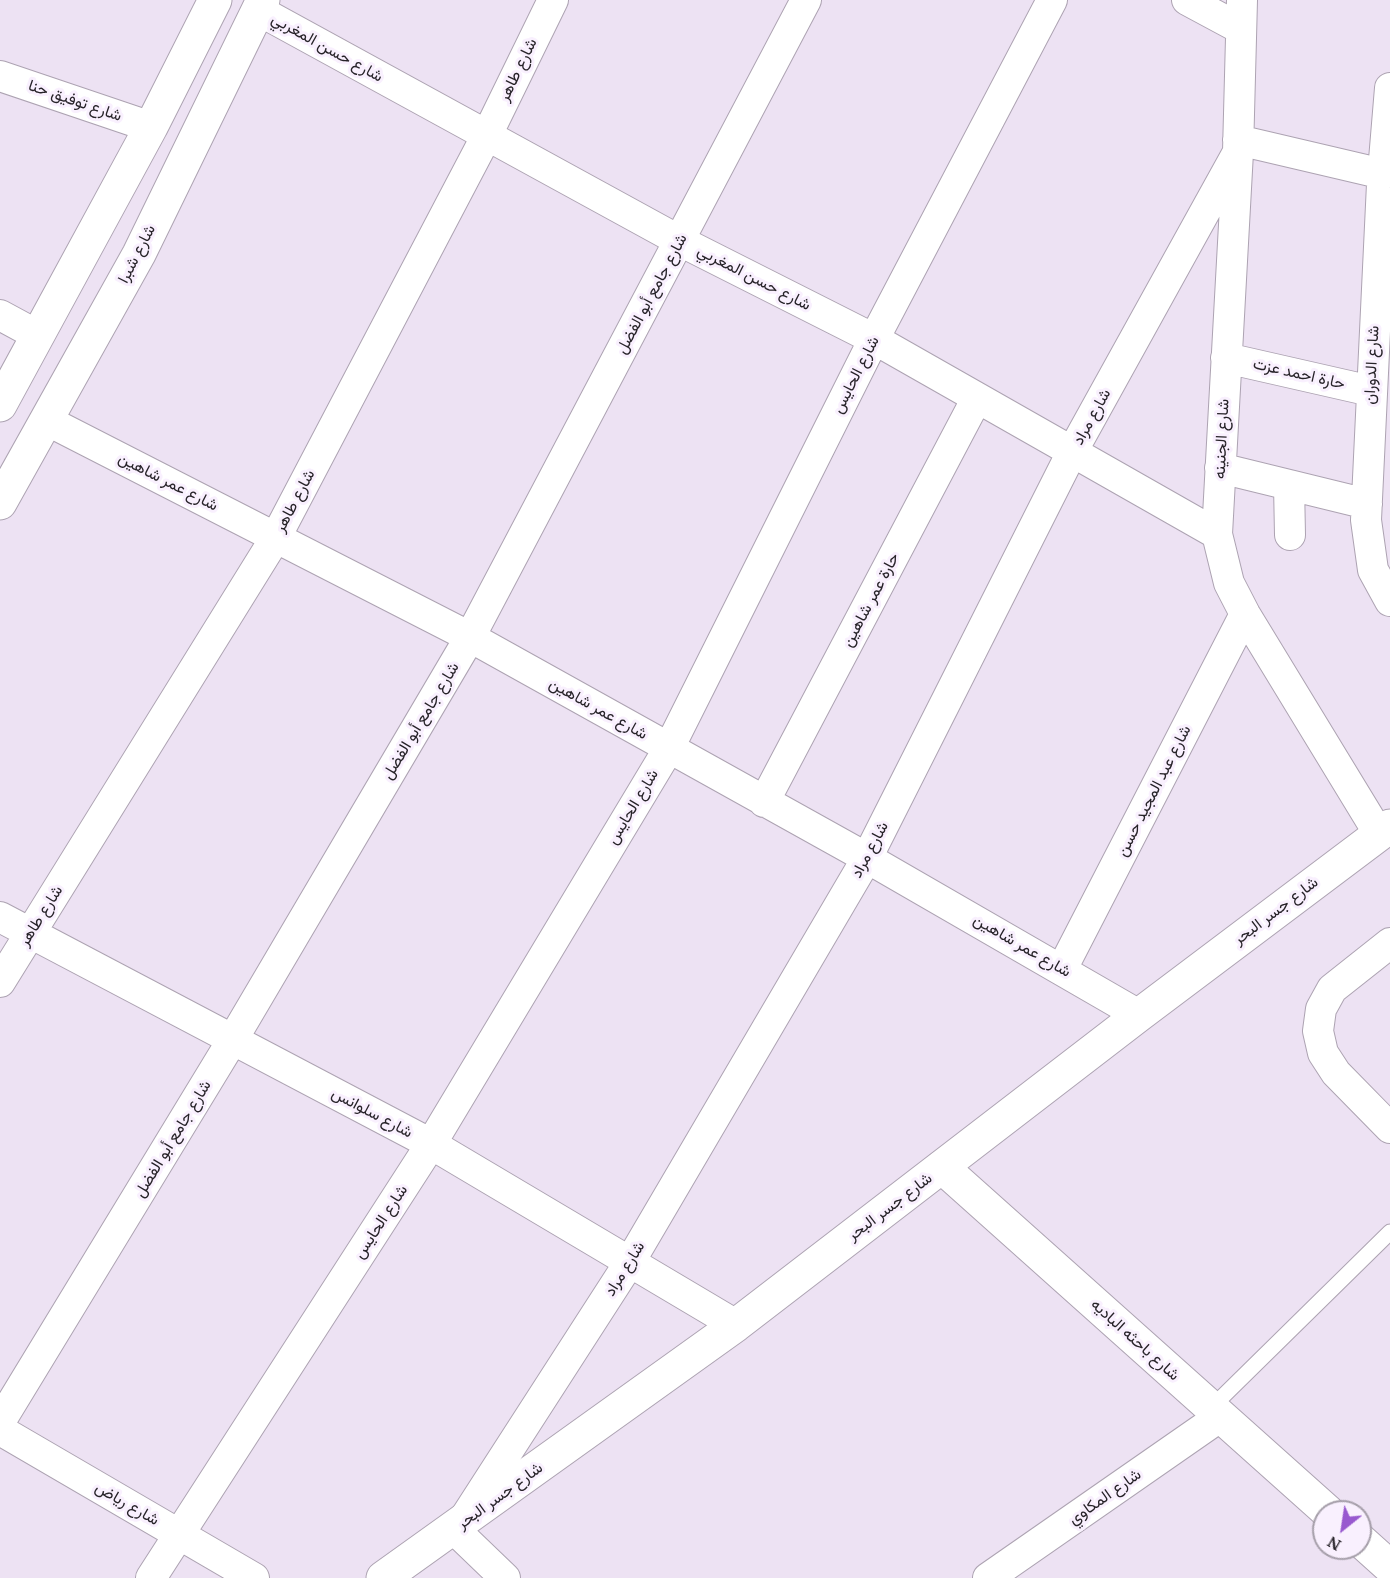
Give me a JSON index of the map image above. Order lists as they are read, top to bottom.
{
  "streets": {
    "main road": ["شارع شبرا", "شارع جسر البحر", "شارع باحثه الباديه"],
    "street": [
      "شارع حسن المغربي",
      "شارع طاهر",
      "شارع توفيق حنا",
      "شارع جامع أبو الفضل",
      "شارع الدوران",
      "حارة احمد عزت",
      "شارع الحايس",
      "شارع مراد",
      "شارع الجنينه",
      "شارع عمر شاهين",
      "حارة عمر شاهين",
      "شارع عبد المجيد حسن",
      "شارع سلوانس",
      "شارع المكاوي",
      "شارع رياض"
    ]
  },
  "crossings": [
    ["شارع حسن المغربي", "شارع طاهر"],
    ["شارع حسن المغربي", "شارع شبرا"],
    ["شارع حسن المغربي", "شارع جامع أبو الفضل"],
    ["شارع حسن المغربي", "شارع الحايس"],
    ["شارع حسن المغربي", "شارع مراد"],
    ["شارع حسن المغربي", "شارع الجنينه"],
    ["شارع حسن المغربي", "حارة عمر شاهين"],
    ["شارع طاهر", "شارع عمر شاهين"],
    ["شارع طاهر", "شارع سلوانس"],
    ["شارع شبرا", "شارع عمر شاهين"],
    ["شارع جامع أبو الفضل", "شارع عمر شاهين"],
    ["شارع جامع أبو الفضل", "شارع سلوانس"],
    ["شارع الدوران", "حارة احمد عزت"],
    ["حارة احمد عزت", "شارع الجنينه"],
    ["شارع الحايس", "شارع عمر شاهين"],
    ["شارع الحايس", "شارع سلوانس"],
    ["شارع الحايس", "شارع رياض"],
    ["شارع مراد", "شارع الجنينه"],
    ["شارع مراد", "شارع عمر شاهين"],
    ["شارع مراد", "شارع جسر البحر"],
    ["شارع مراد", "شارع سلوانس"],
    ["شارع الجنينه", "شارع عبد المجيد حسن"],
    ["شارع الجنينه", "شارع جسر البحر"],
    ["شارع عمر شاهين", "حارة عمر شاهين"],
    ["شارع عمر شاهين", "شارع عبد المجيد حسن"],
    ["شارع عمر شاهين", "شارع جسر البحر"],
    ["شارع جسر البحر", "شارع سلوانس"],
    ["شارع جسر البحر", "شارع باحثه الباديه"],
    ["شارع باحثه الباديه", "شارع المكاوي"]
  ],
  "north": "bottom left"
}
